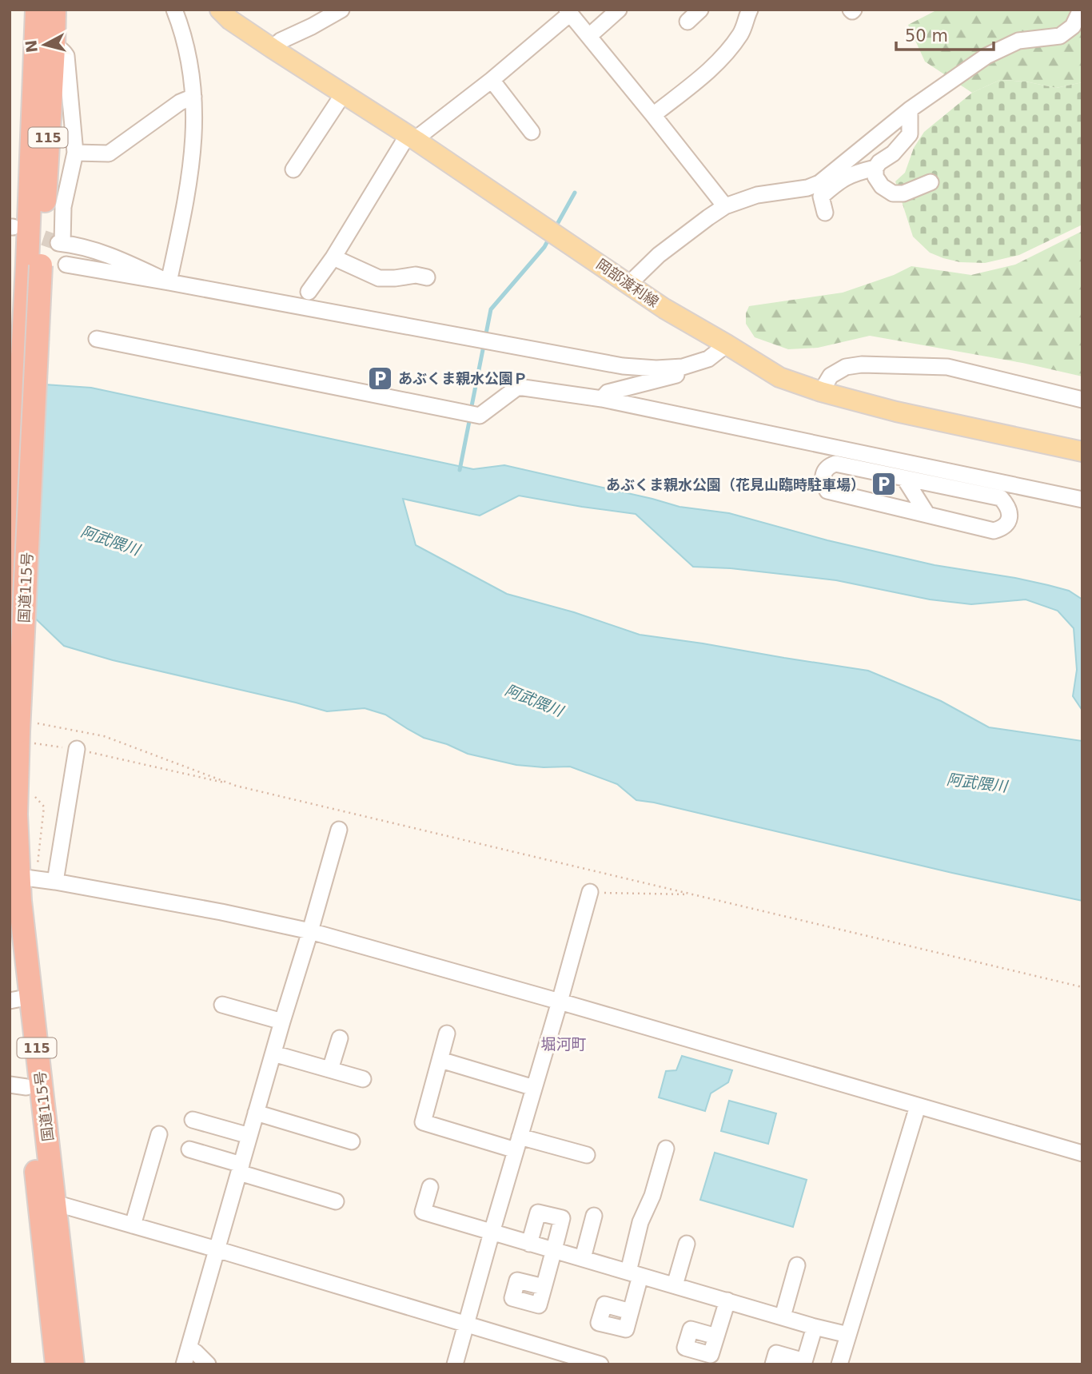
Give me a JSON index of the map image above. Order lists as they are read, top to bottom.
{
  "streets": {
    "highway": ["115", "国道115号"],
    "main road": ["岡部渡利線"]
  },
  "districts": ["堀河町"],
  "water": ["阿武隈川"],
  "places": {
    "parking": ["あぶくま親水公園Ｐ", "あぶくま親水公園（花見山臨時駐車場）"]
  },
  "scale_bar": "50 m",
  "north": "left"
}
